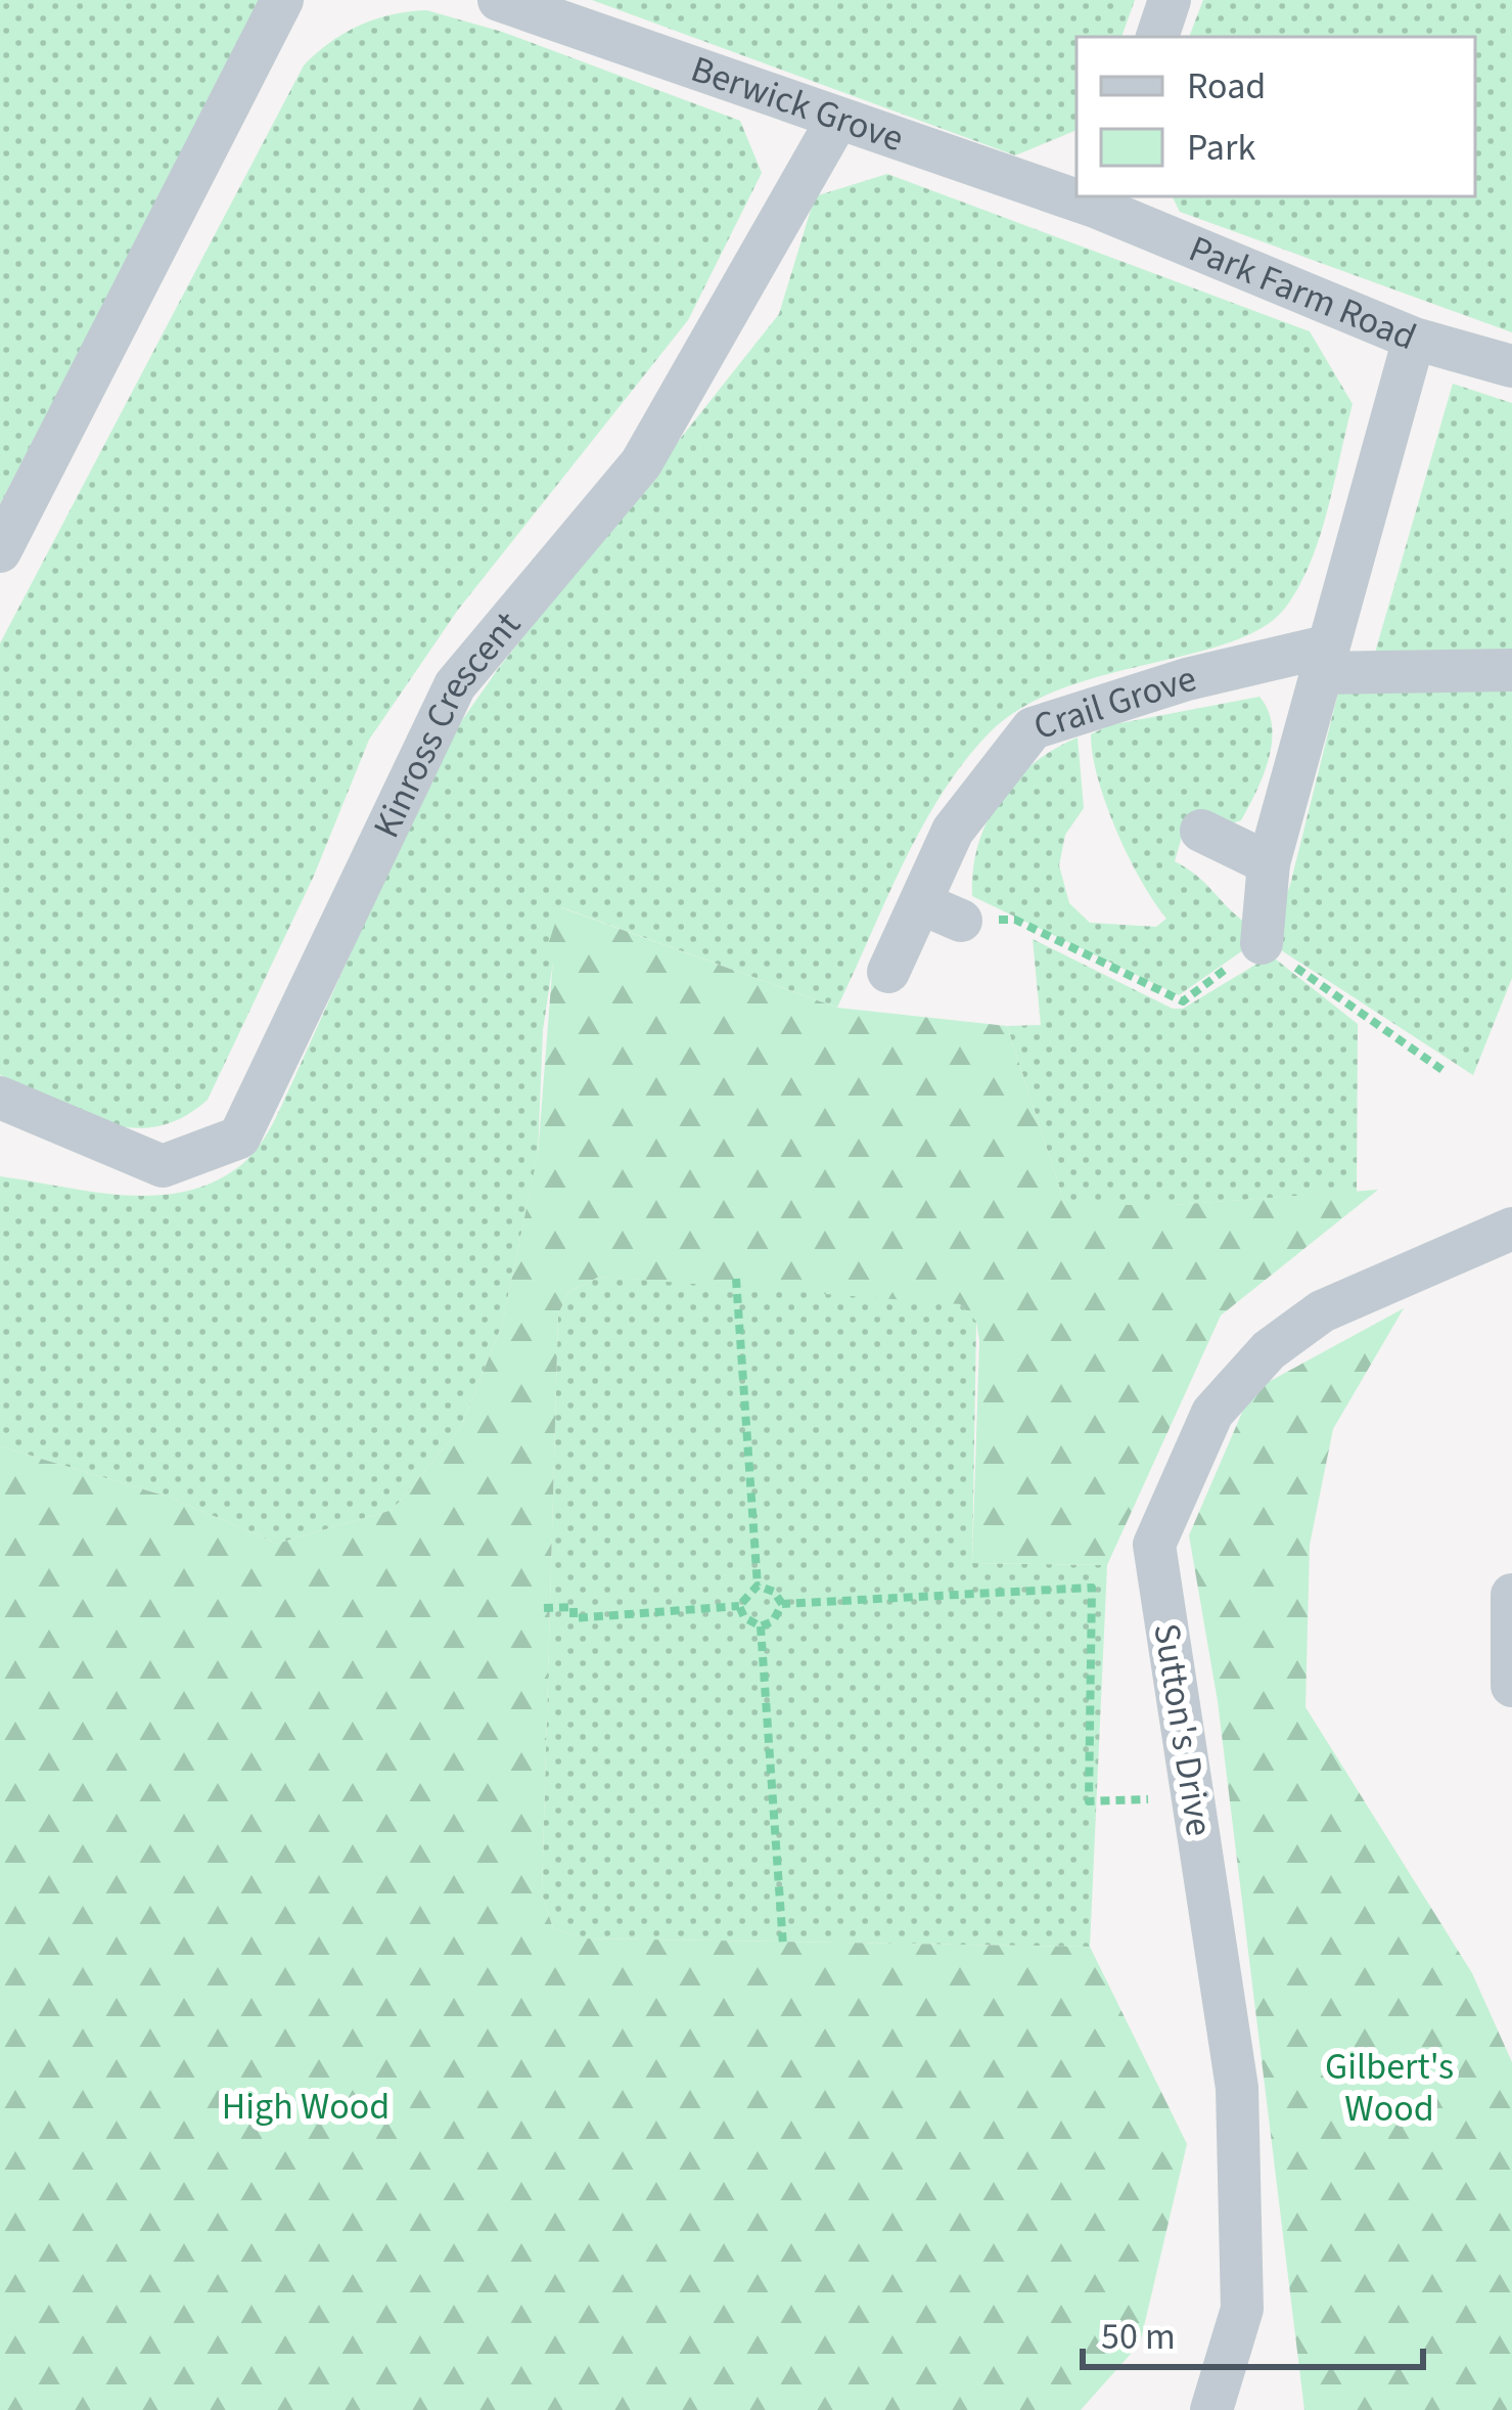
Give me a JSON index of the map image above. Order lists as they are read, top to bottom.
{
  "streets": {
    "street": [
      "Berwick Grove",
      "Park Farm Road",
      "Crail Grove",
      "Kinross Crescent",
      "Sutton's Drive"
    ]
  },
  "crossings": [
    ["Berwick Grove", "Kinross Crescent"]
  ],
  "parks": ["Gilbert's Wood", "High Wood"],
  "legend": ["Road", "Park"],
  "scale_bar": "50 m"
}
